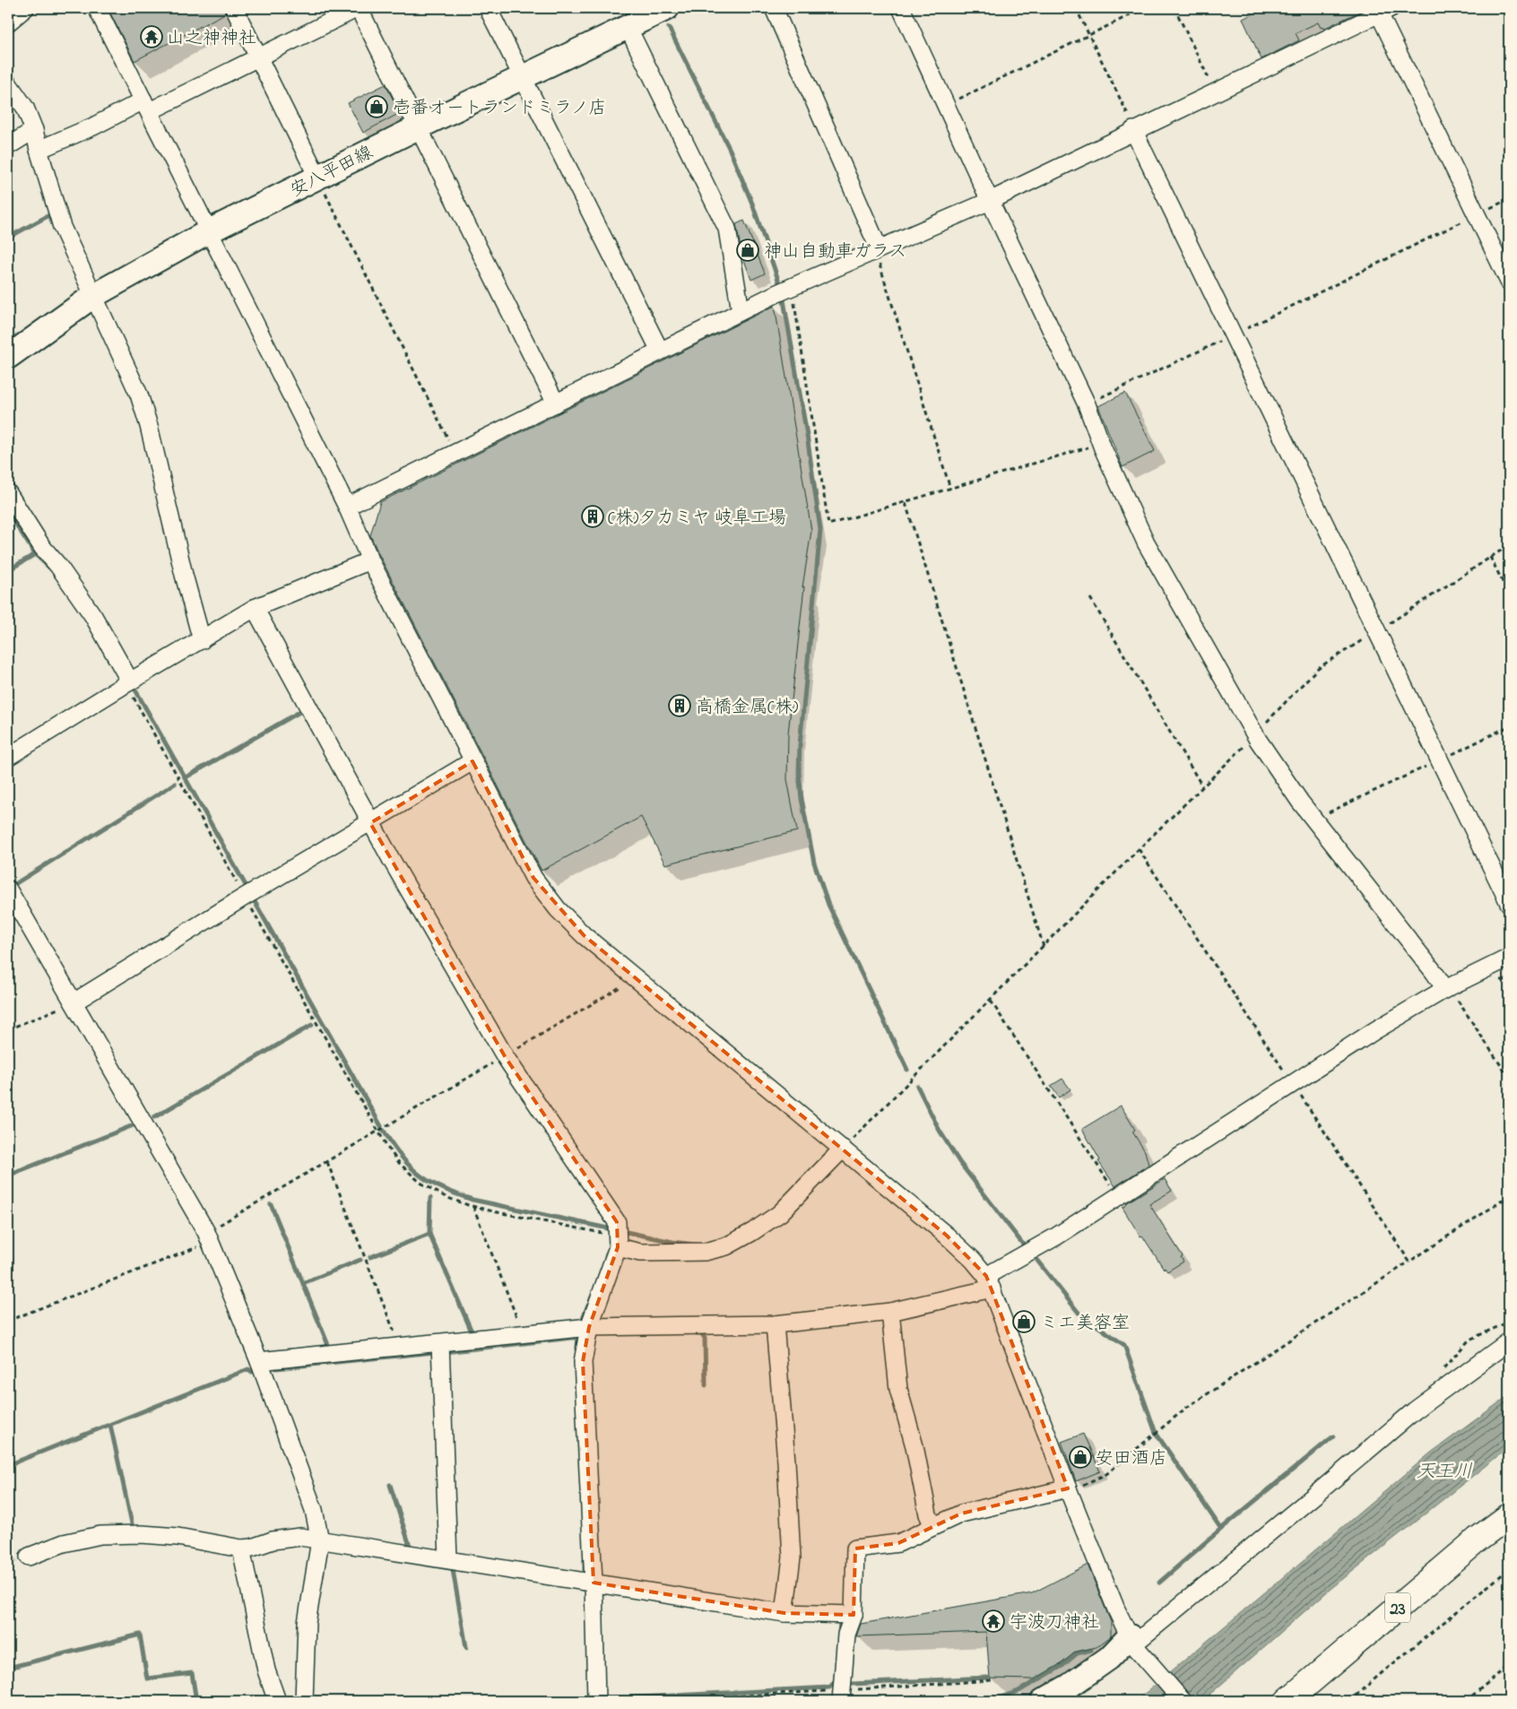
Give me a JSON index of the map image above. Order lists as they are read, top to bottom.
{
  "streets": {
    "main road": ["安八平田線", "23"]
  },
  "water": ["天王川"],
  "places": {
    "temple": ["山之神神社", "宇波刀神社"],
    "shop": [
      "壱番オートランドミラノ店",
      "神山自動車ガラス",
      "ミエ美容室",
      "安田酒店"
    ],
    "building": ["(株)タカミヤ 岐阜工場", "高橋金属(株)"]
  }
}
